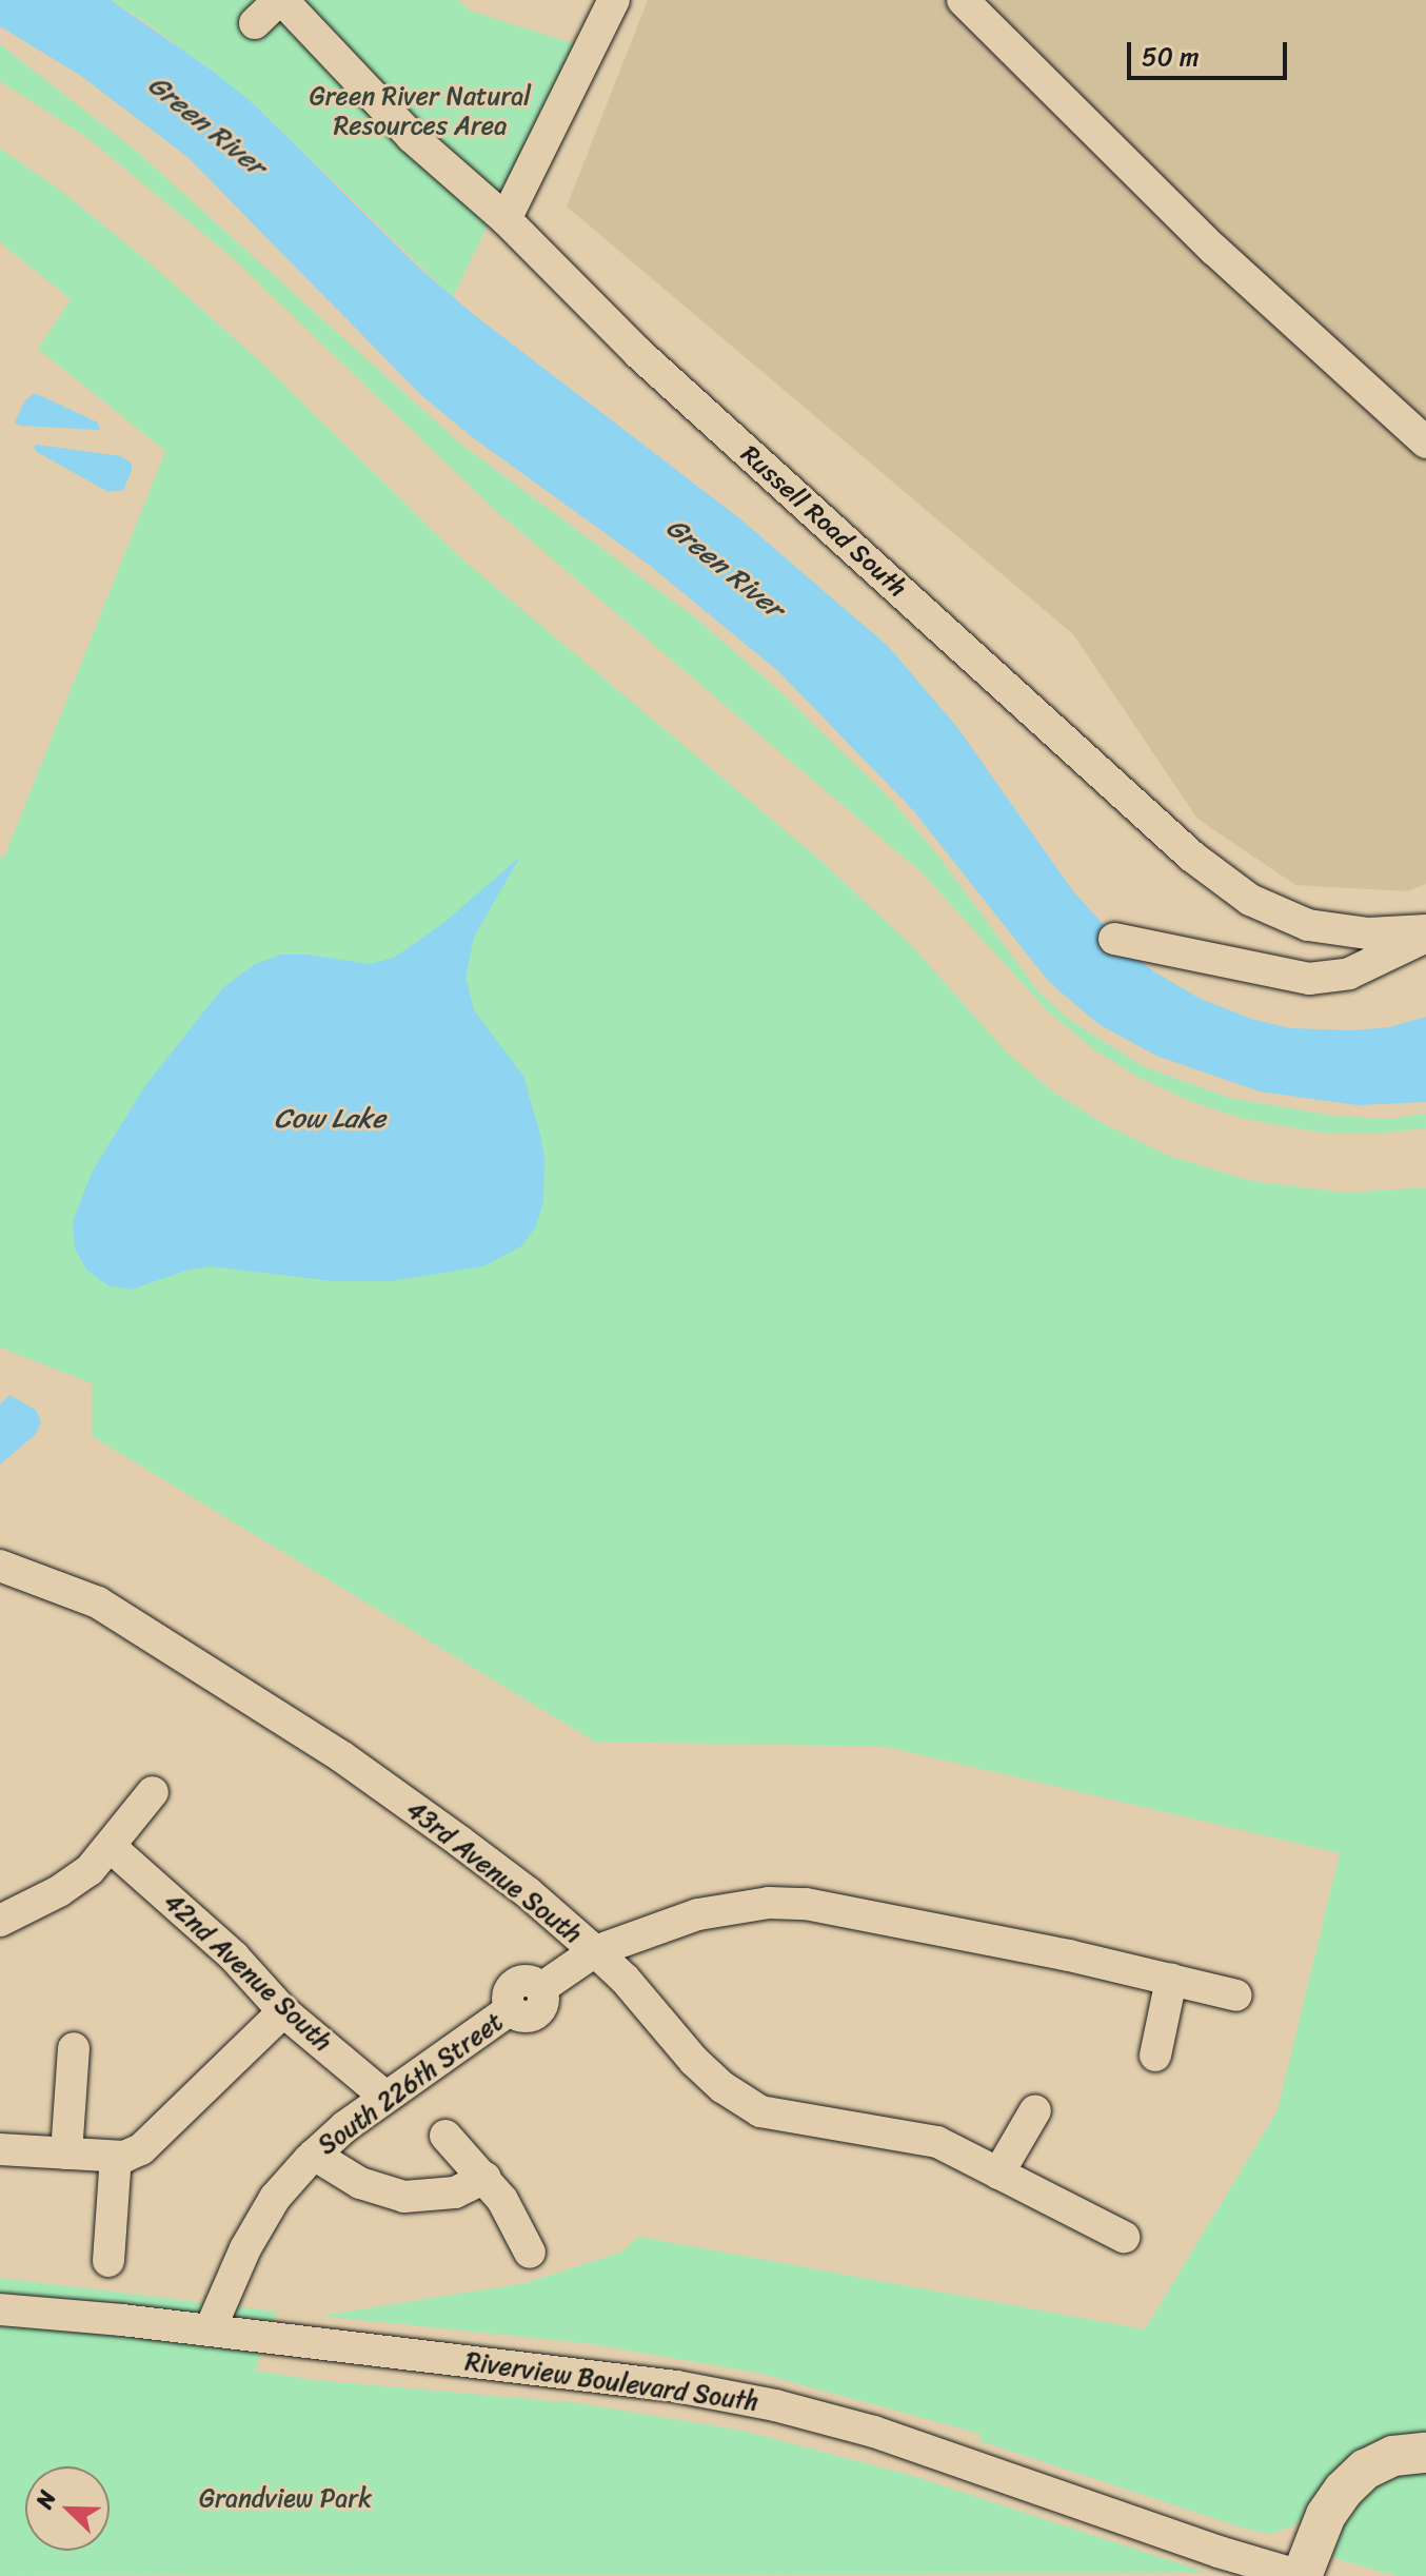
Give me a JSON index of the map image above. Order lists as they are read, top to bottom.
{
  "streets": {
    "street": [
      "Russell Road South",
      "43rd Avenue South",
      "42nd Avenue South",
      "South 226th Street",
      "Riverview Boulevard South"
    ]
  },
  "crossings": [
    ["43rd Avenue South", "South 226th Street"],
    ["42nd Avenue South", "South 226th Street"],
    ["South 226th Street", "Riverview Boulevard South"]
  ],
  "water": ["Green River", "Cow Lake"],
  "parks": ["Green River Natural Resources Area", "Grandview Park"],
  "scale_bar": "50 m",
  "north": "top left"
}
